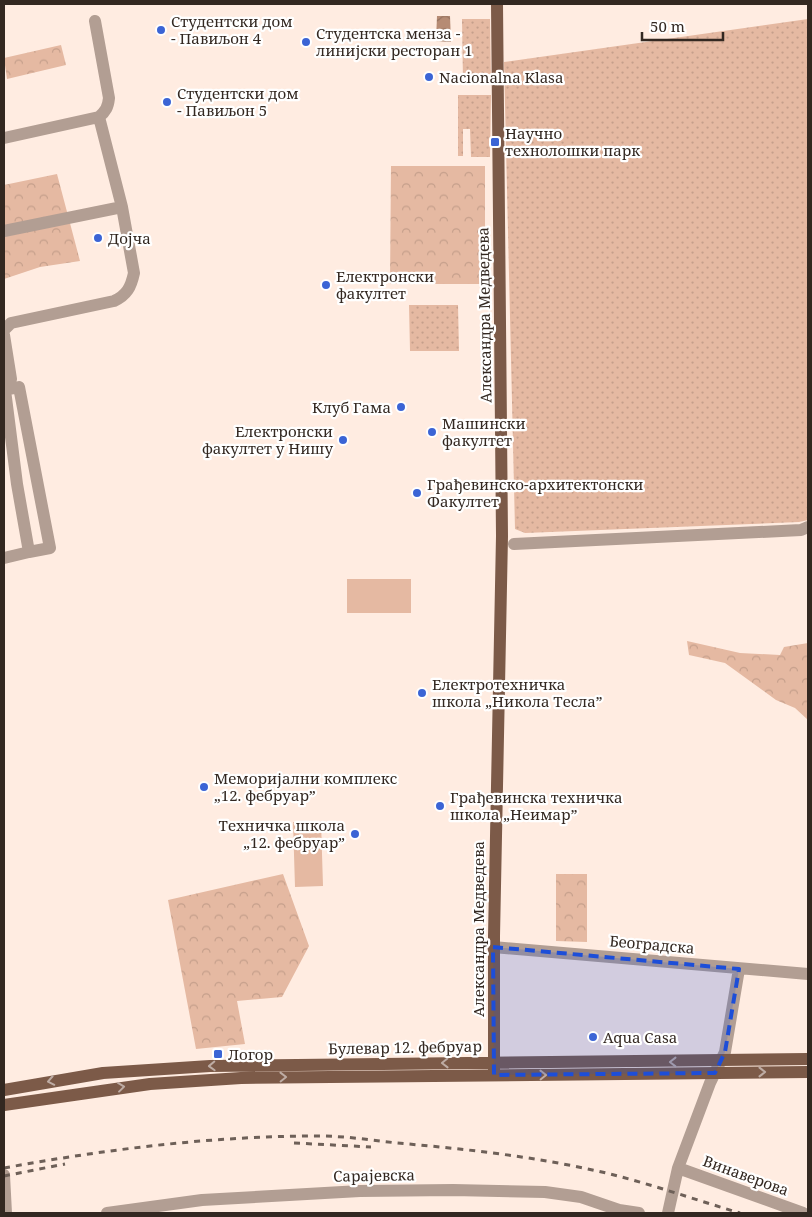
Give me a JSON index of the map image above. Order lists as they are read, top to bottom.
{
  "streets": {
    "main road": ["Александра Медведева", "Булевар 12. фебруар"],
    "street": ["Београдска", "Сарајевска", "Винаверова"]
  },
  "crossings": [
    ["Александра Медведева", "Београдска"],
    ["Александра Медведева", "Булевар 12. фебруар"]
  ],
  "places": {
    "other": [
      "Студентски дом - Павиљон 4",
      "Студентска менза - линијски ресторан 1",
      "Nacionalna Klasa",
      "Студентски дом - Павиљон 5",
      "Дојча",
      "Електронски факултет",
      "Клуб Гама",
      "Машински факултет",
      "Електронски факултет у Нишу",
      "Грађевинско-архитектонски Факултет",
      "Електротехничка школа „Никола Тесла”",
      "Меморијални комплекс „12. фебруар”",
      "Грађевинска техничка школа „Неимар”",
      "Техничка школа „12. фебруар”",
      "Aqua Casa"
    ],
    "transit": ["Научно технолошки парк", "Логор"]
  },
  "scale_bar": "50 m"
}
